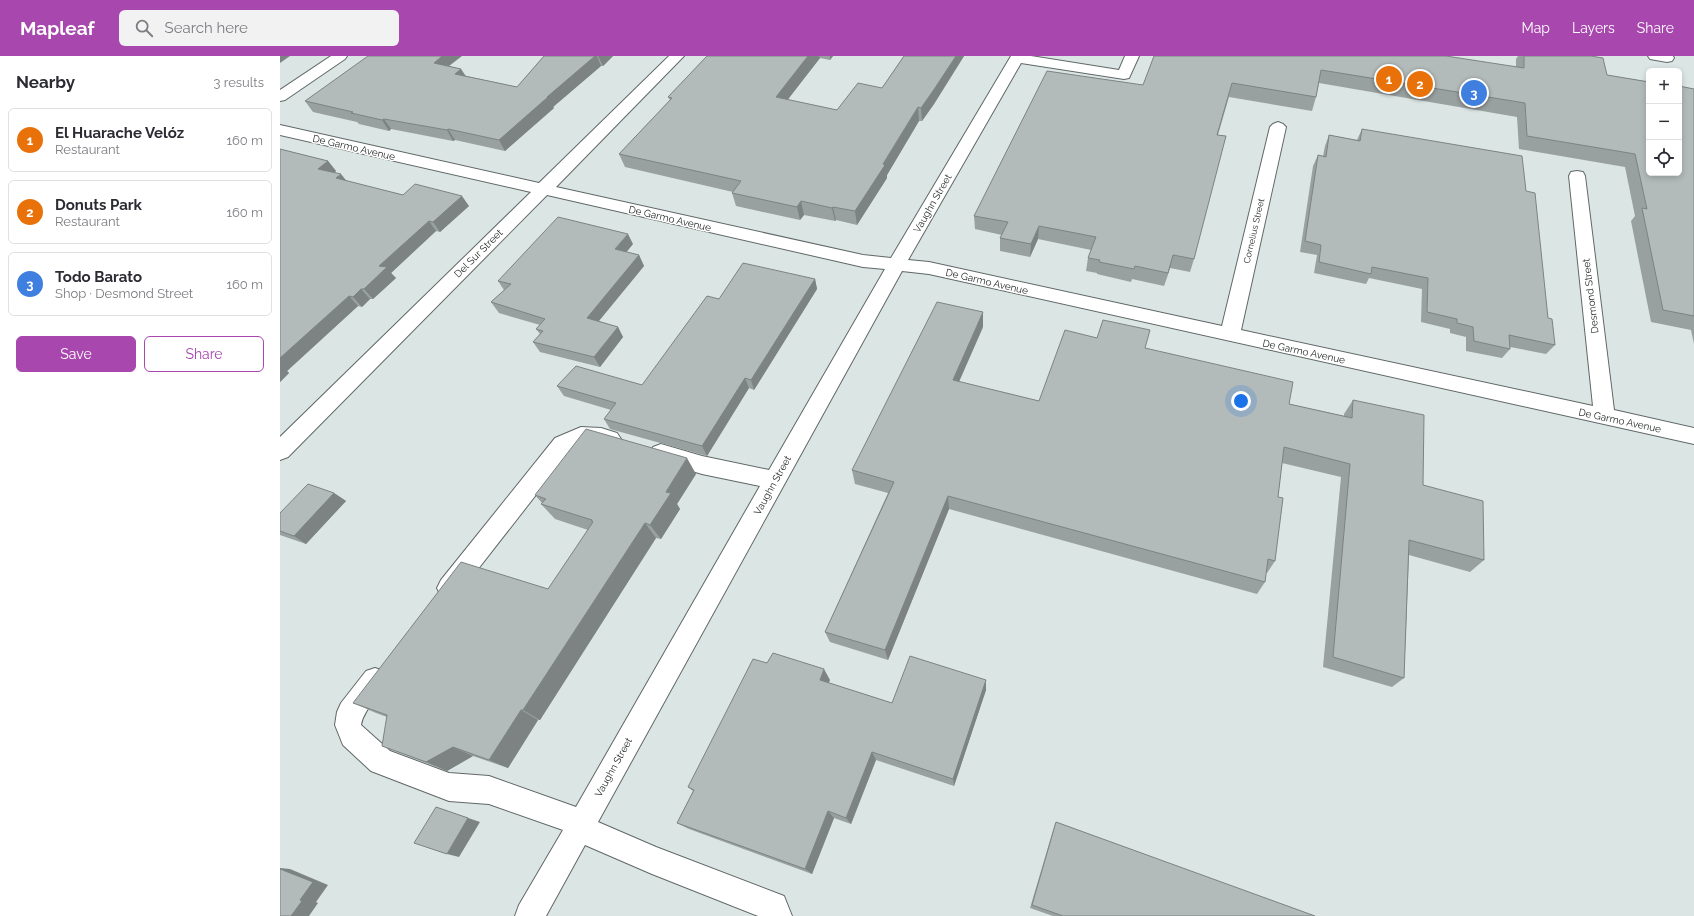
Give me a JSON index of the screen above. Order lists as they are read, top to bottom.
{
  "streets": {
    "street": [
      "De Garmo Avenue",
      "Vaughn Street",
      "Cornelius Street",
      "Del Sur Street",
      "Desmond Street"
    ]
  },
  "crossings": [
    ["De Garmo Avenue", "Vaughn Street"],
    ["De Garmo Avenue", "Cornelius Street"],
    ["De Garmo Avenue", "Del Sur Street"],
    ["De Garmo Avenue", "Desmond Street"]
  ],
  "page": {
    "header": "Mapleaf",
    "search": "Search here",
    "nav": ["Map", "Layers", "Share"],
    "heading": ["Nearby", "3 results"],
    "pins": ["1", "2", "3"],
    "map_buttons": ["+", "−"],
    "list": [
      {
        "mark": "1",
        "name": "El Huarache Velóz",
        "note": "Restaurant",
        "value": "160 m"
      },
      {
        "mark": "2",
        "name": "Donuts Park",
        "note": "Restaurant",
        "value": "160 m"
      },
      {
        "mark": "3",
        "name": "Todo Barato",
        "note": "Shop · Desmond Street",
        "value": "160 m"
      }
    ],
    "buttons": ["Save", "Share"]
  }
}
